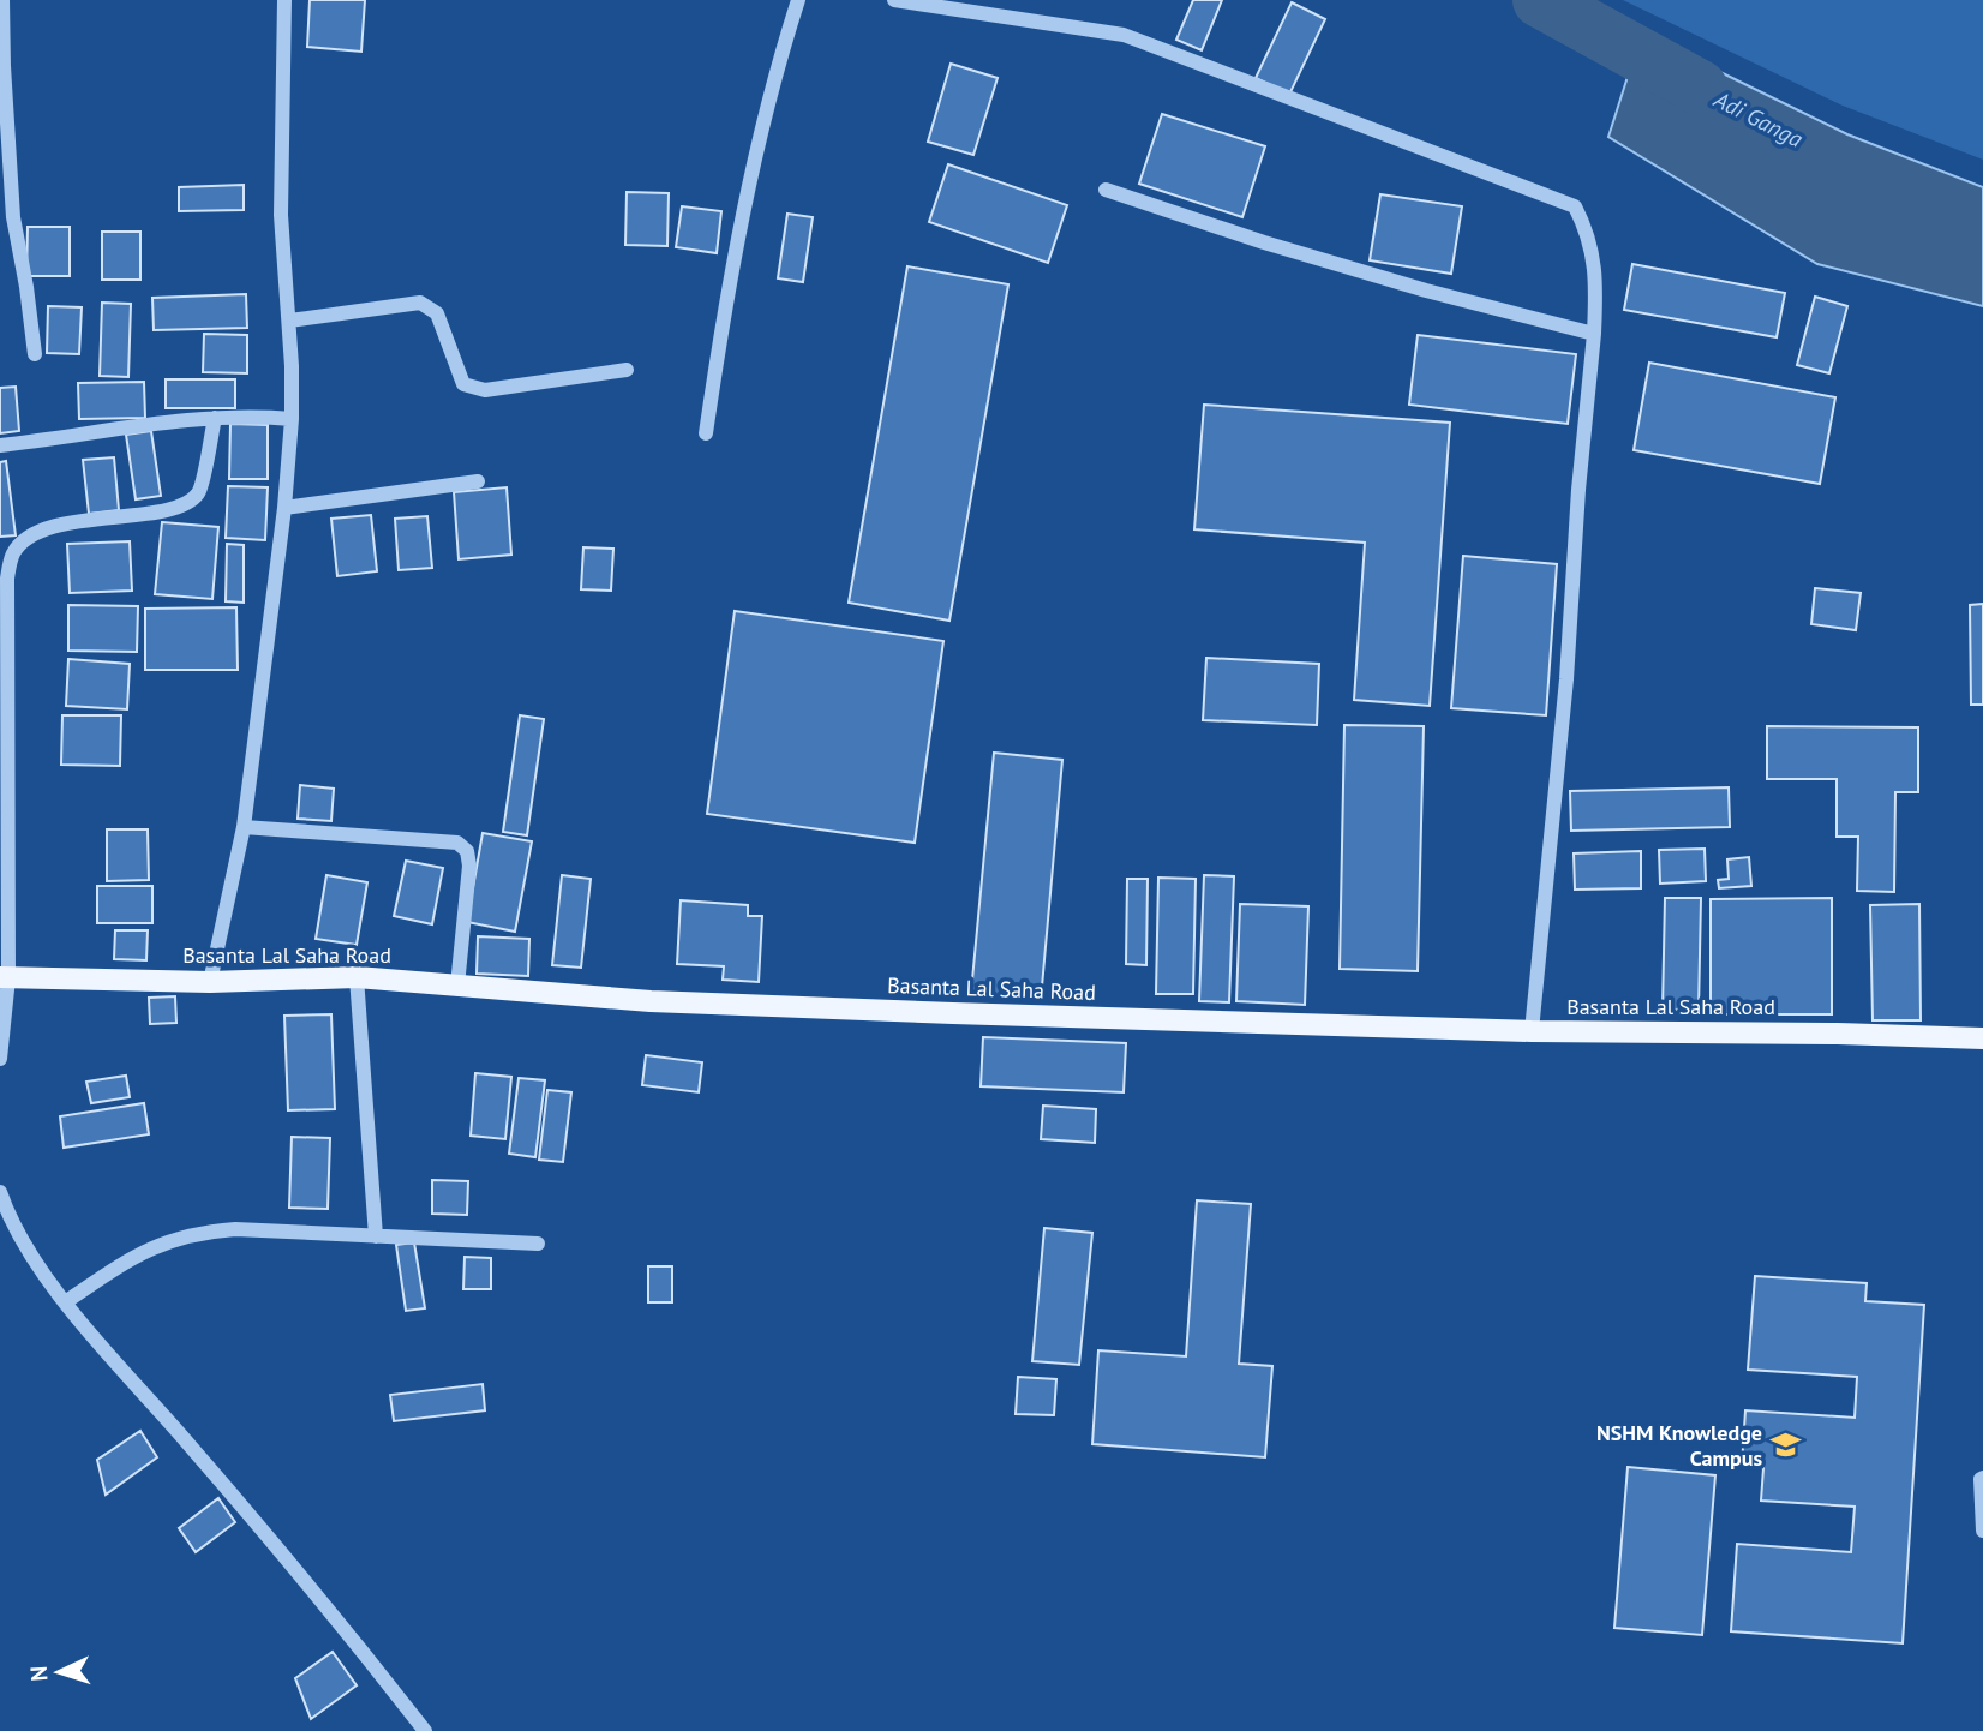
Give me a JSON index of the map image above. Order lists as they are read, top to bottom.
{
  "streets": {
    "main road": ["Basanta Lal Saha Road"]
  },
  "water": ["Adi Ganga"],
  "places": {
    "school or university": ["NSHM Knowledge Campus"]
  },
  "north": "left"
}
